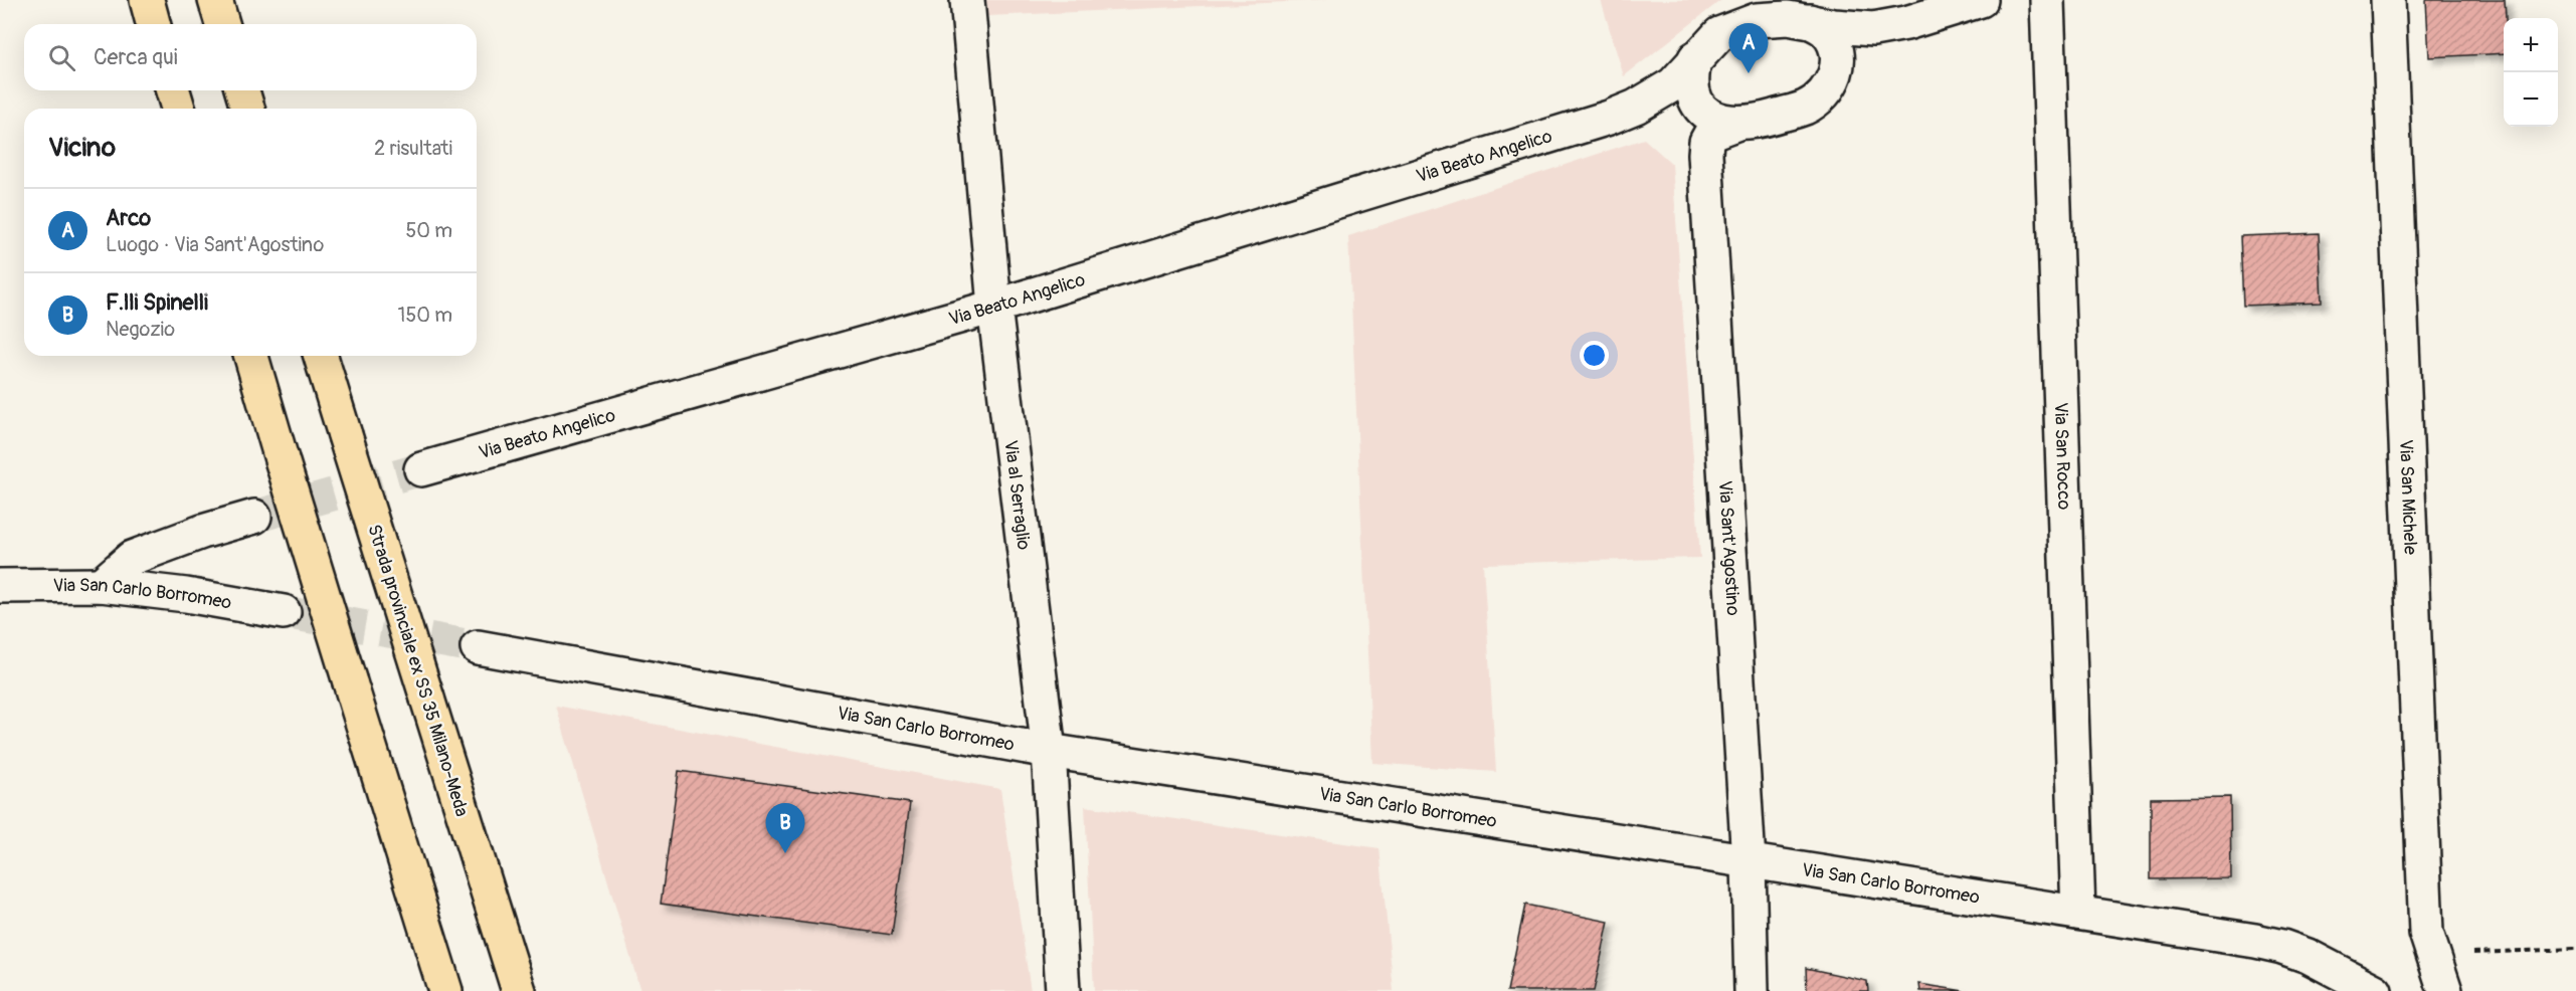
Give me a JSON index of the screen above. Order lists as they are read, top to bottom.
{
  "streets": {
    "highway": ["Strada provinciale ex SS 35 Milano-Meda"],
    "street": [
      "Via Beato Angelico",
      "Via San Rocco",
      "Via al Serraglio",
      "Via San Michele",
      "Via Sant'Agostino",
      "Via San Carlo Borromeo"
    ]
  },
  "crossings": [
    ["Via Beato Angelico", "Via al Serraglio"],
    ["Via Beato Angelico", "Via Sant'Agostino"],
    ["Via San Rocco", "Via San Carlo Borromeo"],
    ["Via al Serraglio", "Via San Carlo Borromeo"],
    ["Via Sant'Agostino", "Via San Carlo Borromeo"]
  ],
  "page": {
    "map_buttons": ["+", "−"],
    "pins": ["A", "B"],
    "search": "Cerca qui",
    "heading": ["Vicino", "2 risultati"],
    "list": [
      {
        "mark": "A",
        "name": "Arco",
        "note": "Luogo · Via Sant'Agostino",
        "value": "50 m"
      },
      {
        "mark": "B",
        "name": "F.lli Spinelli",
        "note": "Negozio",
        "value": "150 m"
      }
    ]
  }
}
